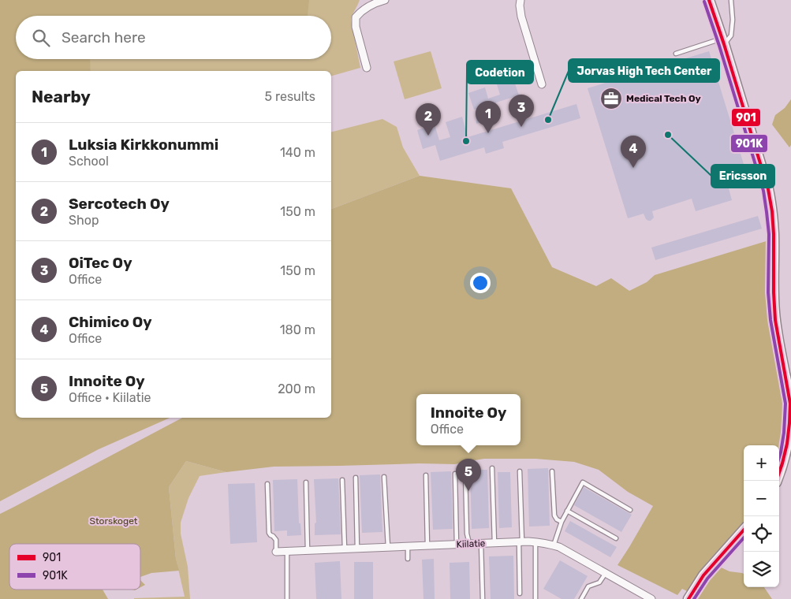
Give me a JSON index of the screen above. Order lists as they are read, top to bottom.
{
  "streets": {
    "street": ["Kiilatie"]
  },
  "parks": ["Storskoget"],
  "places": {
    "office": ["Medical Tech Oy"],
    "other": ["Jorvas High Tech Center", "Ericsson", "Codetion"]
  },
  "lines": ["transit line 901", "transit line 901K"],
  "legend": ["901", "901K"],
  "page": {
    "search": "Search here",
    "heading": ["Nearby", "5 results"],
    "pins": [
      "3",
      "1",
      "2",
      "4",
      "5"
    ],
    "list": [
      {
        "mark": "1",
        "name": "Luksia Kirkkonummi",
        "note": "School",
        "value": "140 m"
      },
      {
        "mark": "2",
        "name": "Sercotech Oy",
        "note": "Shop",
        "value": "150 m"
      },
      {
        "mark": "3",
        "name": "OiTec Oy",
        "note": "Office",
        "value": "150 m"
      },
      {
        "mark": "4",
        "name": "Chimico Oy",
        "note": "Office",
        "value": "180 m"
      },
      {
        "mark": "5",
        "name": "Innoite Oy",
        "note": "Office · Kiilatie",
        "value": "200 m"
      }
    ],
    "popup": ["Innoite Oy", "Office"],
    "map_buttons": ["+", "−"]
  }
}
